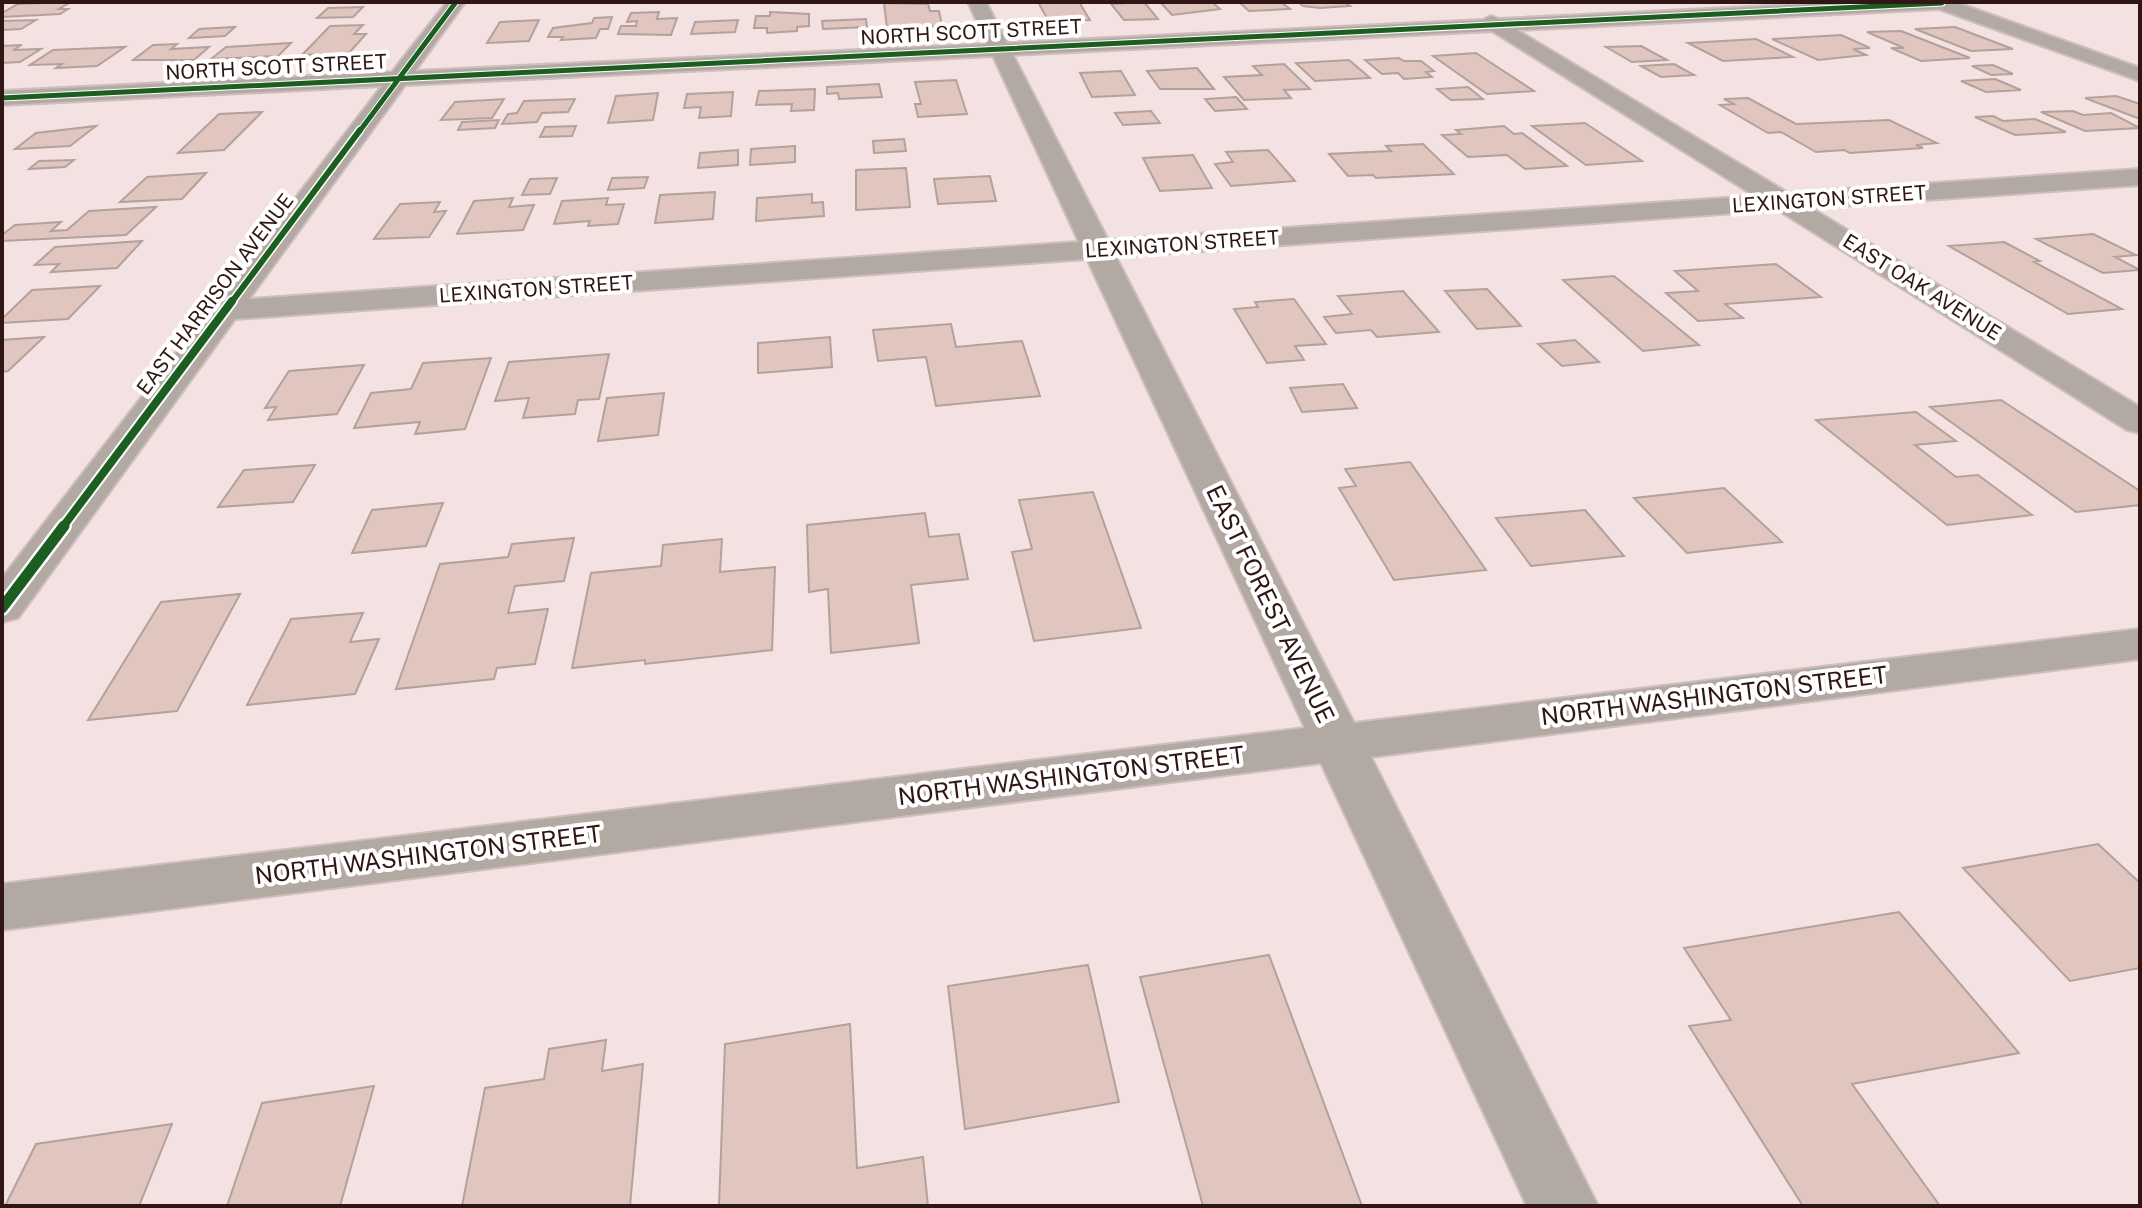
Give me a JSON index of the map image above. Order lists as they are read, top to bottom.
{
  "streets": {
    "street": [
      "NORTH SCOTT STREET",
      "LEXINGTON STREET",
      "EAST OAK AVENUE",
      "EAST HARRISON AVENUE",
      "EAST FOREST AVENUE",
      "NORTH WASHINGTON STREET"
    ]
  },
  "crossings": [
    ["NORTH SCOTT STREET", "EAST OAK AVENUE"],
    ["NORTH SCOTT STREET", "EAST HARRISON AVENUE"],
    ["NORTH SCOTT STREET", "EAST FOREST AVENUE"],
    ["LEXINGTON STREET", "EAST OAK AVENUE"],
    ["LEXINGTON STREET", "EAST HARRISON AVENUE"],
    ["LEXINGTON STREET", "EAST FOREST AVENUE"],
    ["EAST FOREST AVENUE", "NORTH WASHINGTON STREET"]
  ]
}
